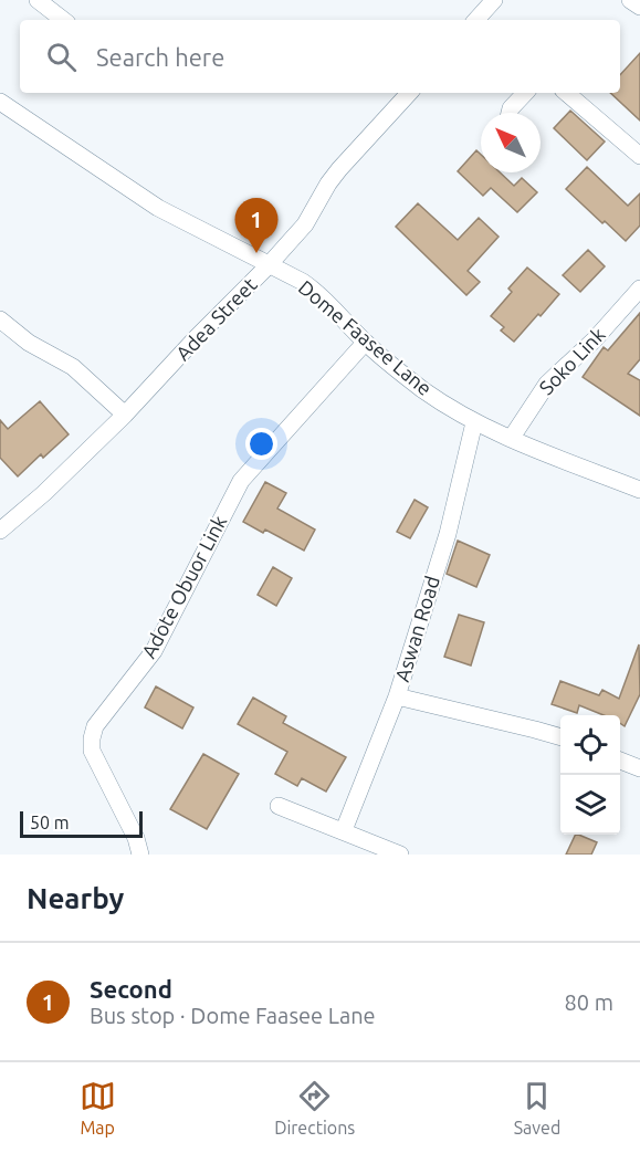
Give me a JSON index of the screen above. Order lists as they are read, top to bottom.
{
  "streets": {
    "street": [
      "Adea Street",
      "Dome Faasee Lane",
      "Soko Link",
      "Adote Obuor Link",
      "Aswan Road"
    ]
  },
  "crossings": [
    ["Adea Street", "Dome Faasee Lane"],
    ["Dome Faasee Lane", "Soko Link"],
    ["Dome Faasee Lane", "Adote Obuor Link"],
    ["Dome Faasee Lane", "Aswan Road"]
  ],
  "scale_bar": "50 m",
  "north": "top left",
  "page": {
    "search": "Search here",
    "pins": "1",
    "scale": "50 m",
    "heading": "Nearby",
    "list": [
      {
        "mark": "1",
        "name": "Second",
        "note": "Bus stop · Dome Faasee Lane",
        "value": "80 m"
      }
    ],
    "nav": ["Map", "Directions", "Saved"]
  }
}
